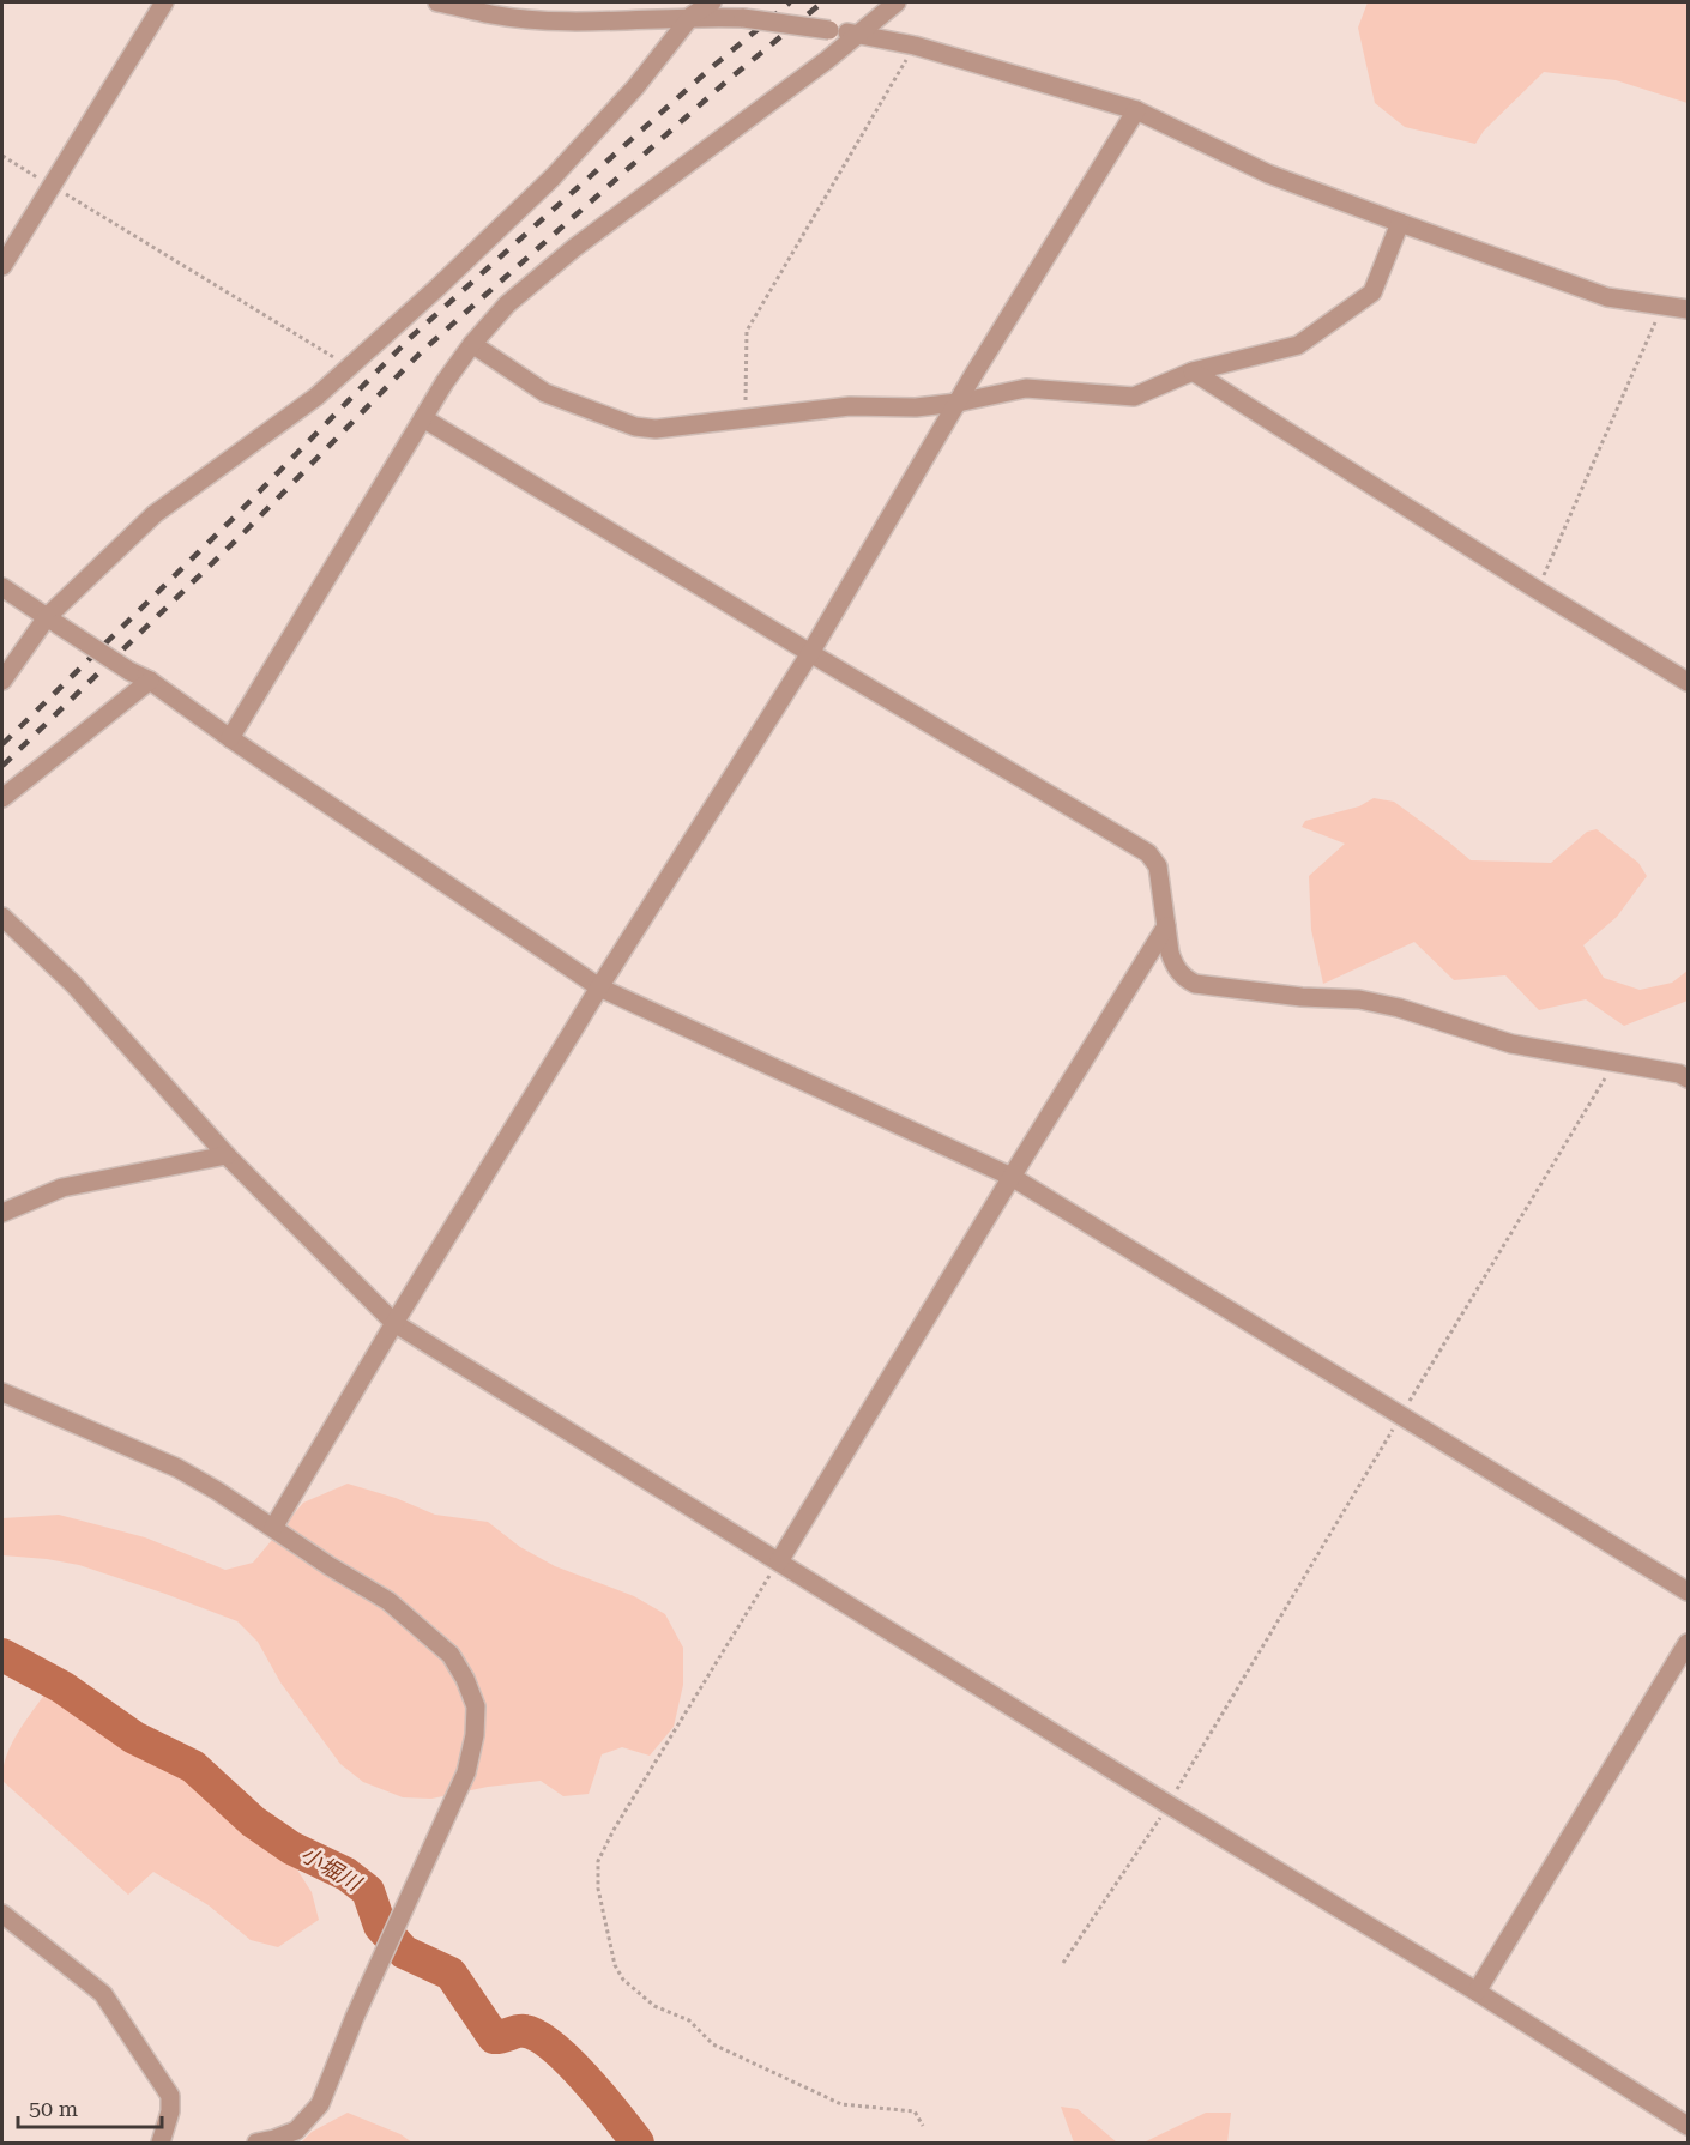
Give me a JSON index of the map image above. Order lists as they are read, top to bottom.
{
  "water": ["小堀川"],
  "scale_bar": "50 m"
}
